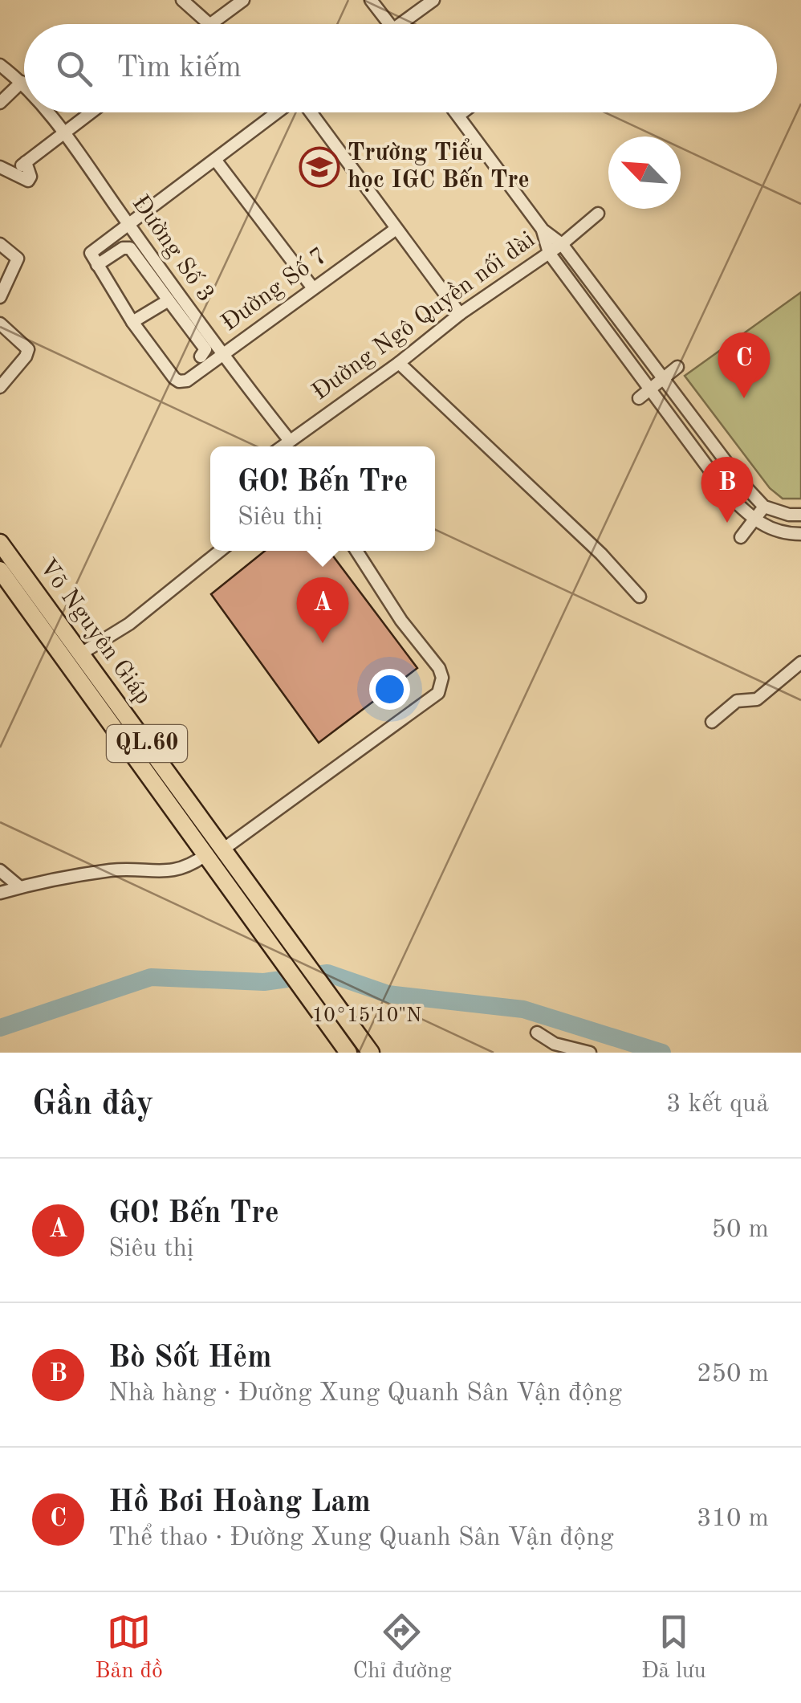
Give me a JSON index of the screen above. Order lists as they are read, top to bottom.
{
  "streets": {
    "highway": ["Võ Nguyên Giáp", "QL.60"],
    "street": ["Đường Số 3", "Đường Số 7", "Đường Ngô Quyền nối dài"]
  },
  "crossings": [
    ["Đường Số 3", "Đường Số 7"],
    ["Đường Số 3", "Đường Ngô Quyền nối dài"]
  ],
  "places": {
    "school or university": ["Trường Tiểu học IGC Bến Tre"]
  },
  "north": "top left",
  "page": {
    "search": "Tìm kiếm",
    "pins": ["C", "B", "A"],
    "popup": ["GO! Bến Tre", "Siêu thị"],
    "heading": ["Gần đây", "3 kết quả"],
    "list": [
      {
        "mark": "A",
        "name": "GO! Bến Tre",
        "note": "Siêu thị",
        "value": "50 m"
      },
      {
        "mark": "B",
        "name": "Bò Sốt Hẻm",
        "note": "Nhà hàng · Đường Xung Quanh Sân Vận động",
        "value": "250 m"
      },
      {
        "mark": "C",
        "name": "Hồ Bơi Hoàng Lam",
        "note": "Thể thao · Đường Xung Quanh Sân Vận động",
        "value": "310 m"
      }
    ],
    "nav": ["Bản đồ", "Chỉ đường", "Đã lưu"]
  },
  "coordinates": ["10°15'10\"N"]
}
